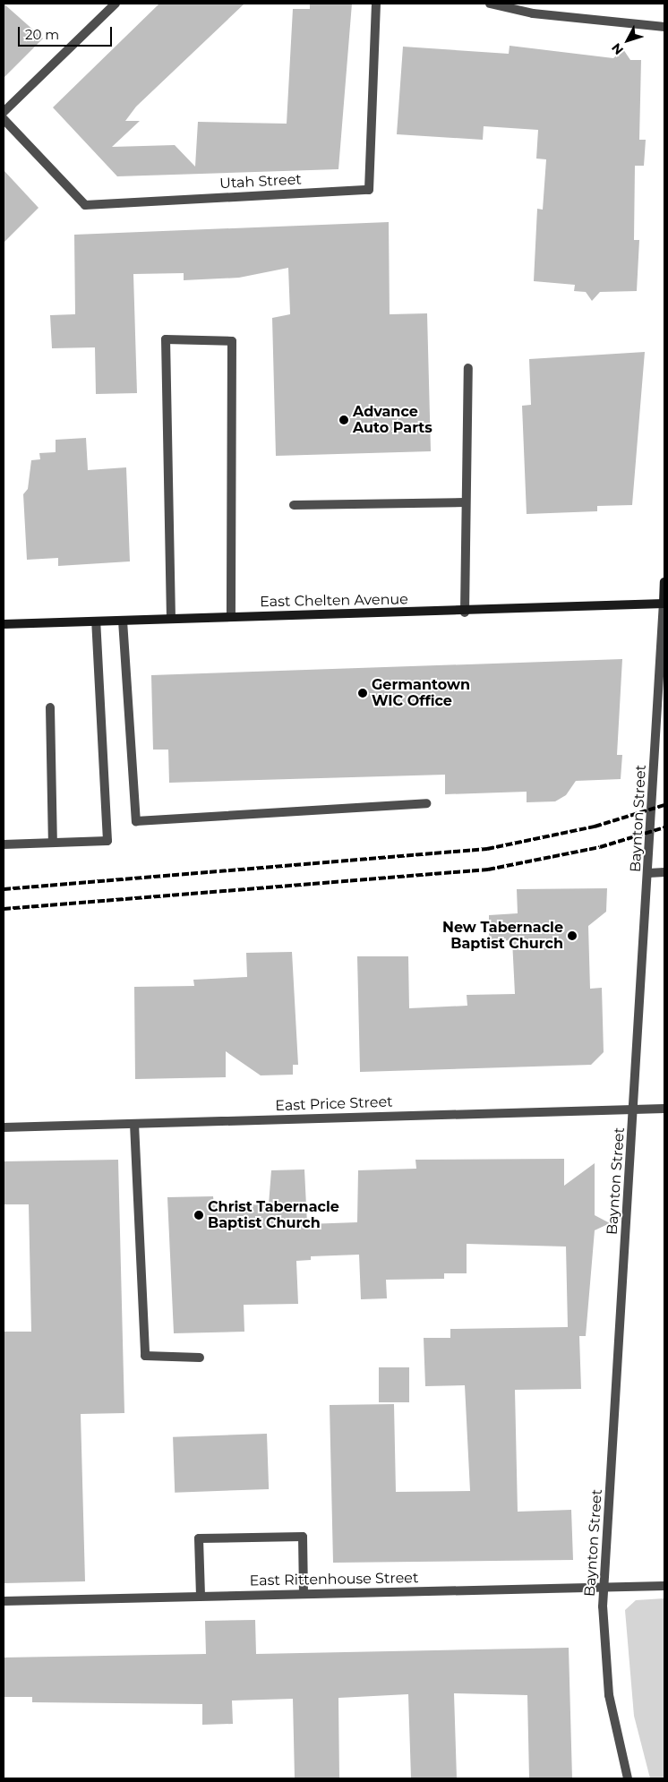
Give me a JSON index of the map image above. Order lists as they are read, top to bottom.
{
  "streets": {
    "street": [
      "Utah Street",
      "East Chelten Avenue",
      "Baynton Street",
      "East Price Street",
      "East Rittenhouse Street"
    ]
  },
  "crossings": [
    ["East Chelten Avenue", "Baynton Street"],
    ["Baynton Street", "East Price Street"],
    ["Baynton Street", "East Rittenhouse Street"]
  ],
  "places": [
    "Advance Auto Parts",
    "Germantown WIC Office",
    "New Tabernacle Baptist Church",
    "Christ Tabernacle Baptist Church"
  ],
  "scale_bar": "20 m",
  "north": "bottom left"
}
